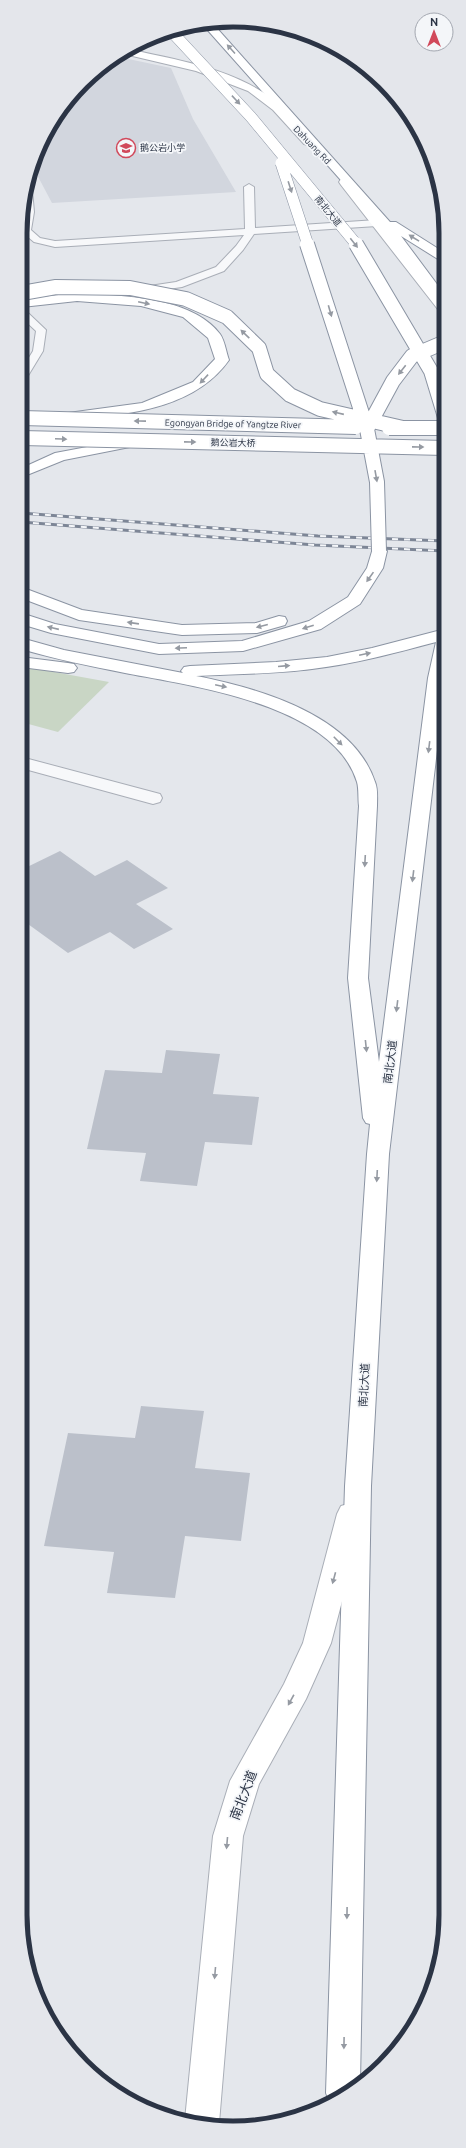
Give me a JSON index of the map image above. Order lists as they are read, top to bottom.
{
  "streets": {
    "main road": [
      "Dahuang Rd",
      "南北大道",
      "Egongyan Bridge of Yangtze River",
      "鹅公岩大桥"
    ]
  },
  "one_way": ["南北大道"],
  "places": {
    "school or university": ["鹅公岩小学"]
  },
  "north": "top"
}
